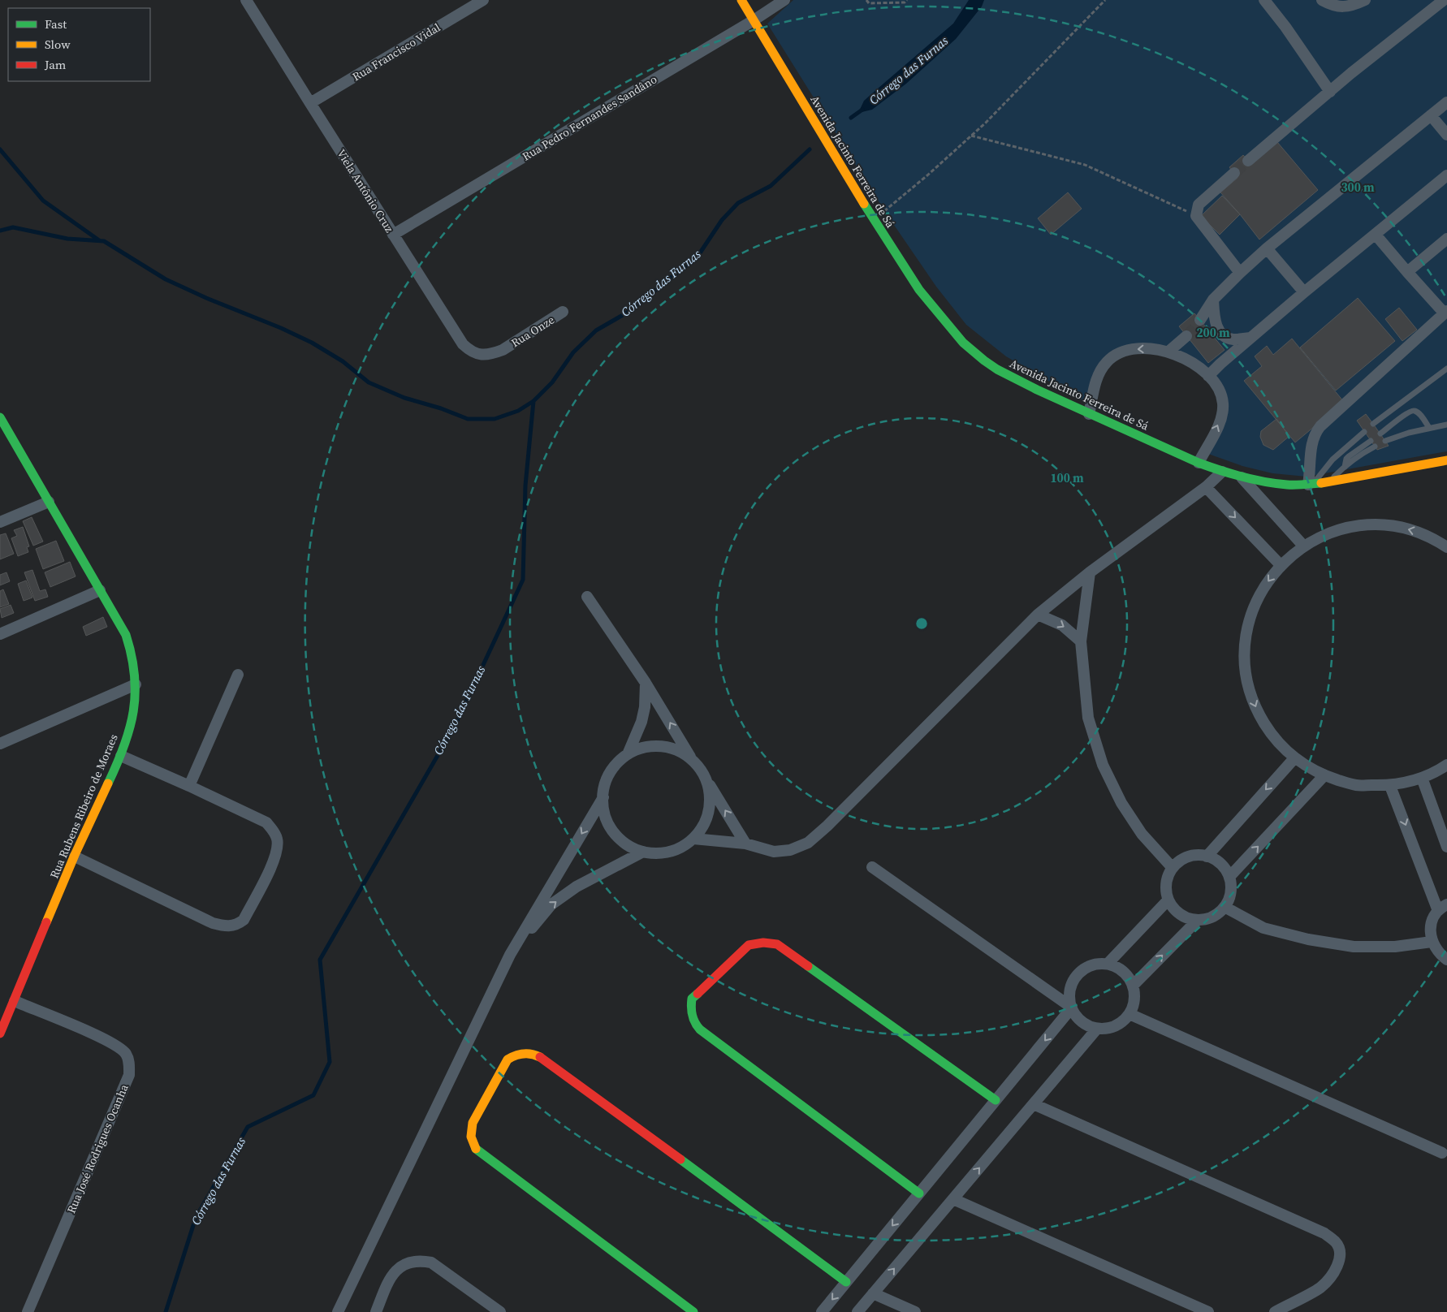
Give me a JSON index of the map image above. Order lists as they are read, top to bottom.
{
  "streets": {
    "street": [
      "Rua Francisco Vidal",
      "Rua Pedro Fernandes Sandâno",
      "Avenida Jacinto Ferreira de Sá",
      "Viela Antônio Cruz",
      "Rua Onze",
      "Rua Rubens Ribeiro de Moraes",
      "Rua José Rodrigues Ocanha"
    ]
  },
  "crossings": [
    ["Rua Francisco Vidal", "Viela Antônio Cruz"],
    ["Rua Pedro Fernandes Sandâno", "Avenida Jacinto Ferreira de Sá"],
    ["Rua Pedro Fernandes Sandâno", "Viela Antônio Cruz"],
    ["Viela Antônio Cruz", "Rua Onze"],
    ["Rua Rubens Ribeiro de Moraes", "Rua José Rodrigues Ocanha"]
  ],
  "water": ["Córrego das Furnas"],
  "legend": ["Fast", "Slow", "Jam"],
  "rings": ["300 m", "200 m", "100 m"]
}
